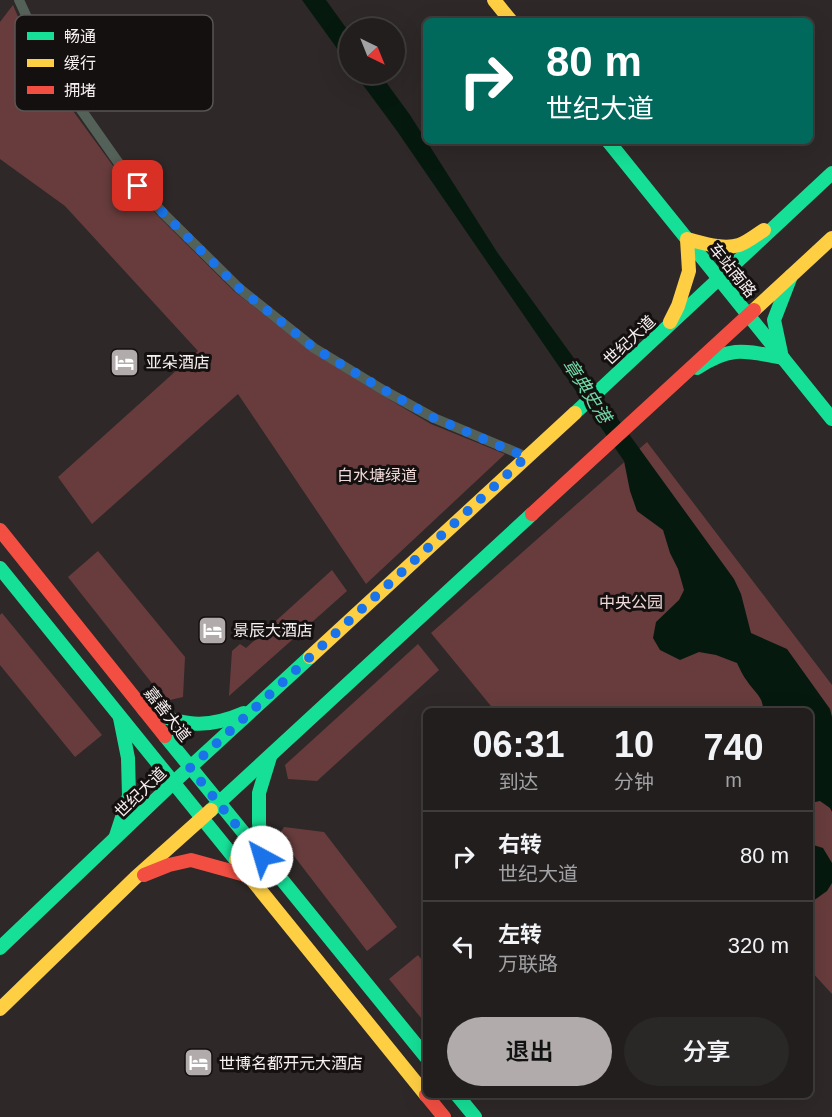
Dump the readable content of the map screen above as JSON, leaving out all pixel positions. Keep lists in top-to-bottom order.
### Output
{
  "streets": {
    "main road": ["车站南路", "世纪大道", "嘉善大道"]
  },
  "crossings": [
    ["车站南路", "世纪大道"],
    ["世纪大道", "嘉善大道"]
  ],
  "water": ["章典史港"],
  "parks": ["白水塘绿道", "中央公园"],
  "places": {
    "hotel": ["亚朵酒店", "景辰大酒店", "世博名都开元大酒店"]
  },
  "legend": ["畅通", "缓行", "拥堵"],
  "north": "bottom right",
  "page": {
    "turn": ["80 m", "世纪大道"],
    "eta": [
      "06:31",
      "到达",
      "10",
      "分钟",
      "740",
      "m"
    ],
    "list": [
      {
        "name": "右转",
        "note": "世纪大道",
        "value": "80 m"
      },
      {
        "name": "左转",
        "note": "万联路",
        "value": "320 m"
      }
    ],
    "buttons": ["退出", "分享"]
  }
}
